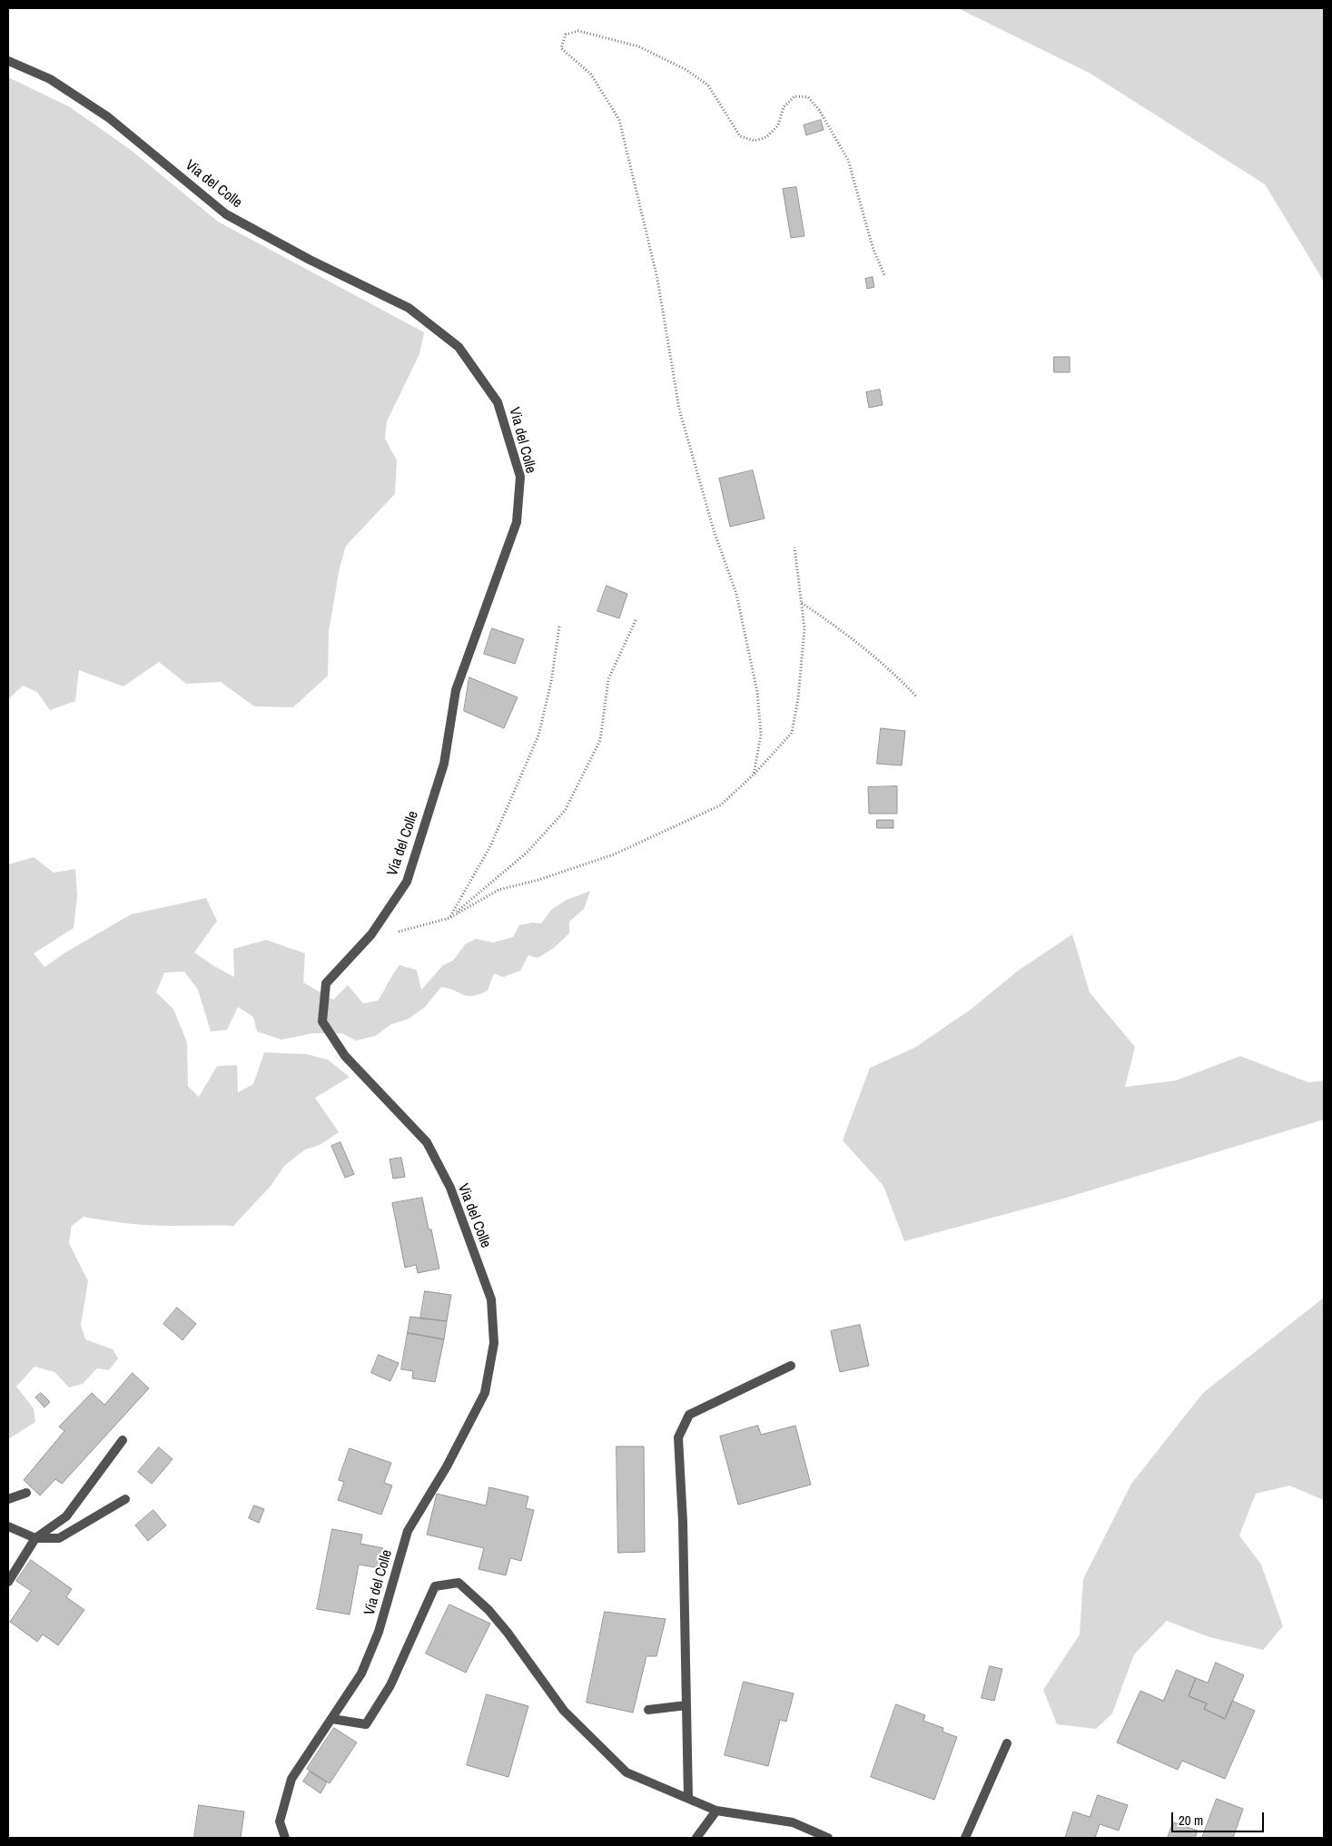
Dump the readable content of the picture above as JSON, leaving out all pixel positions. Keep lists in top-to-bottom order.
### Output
{
  "streets": {
    "street": ["Via del Colle"]
  },
  "scale_bar": "20 m"
}
